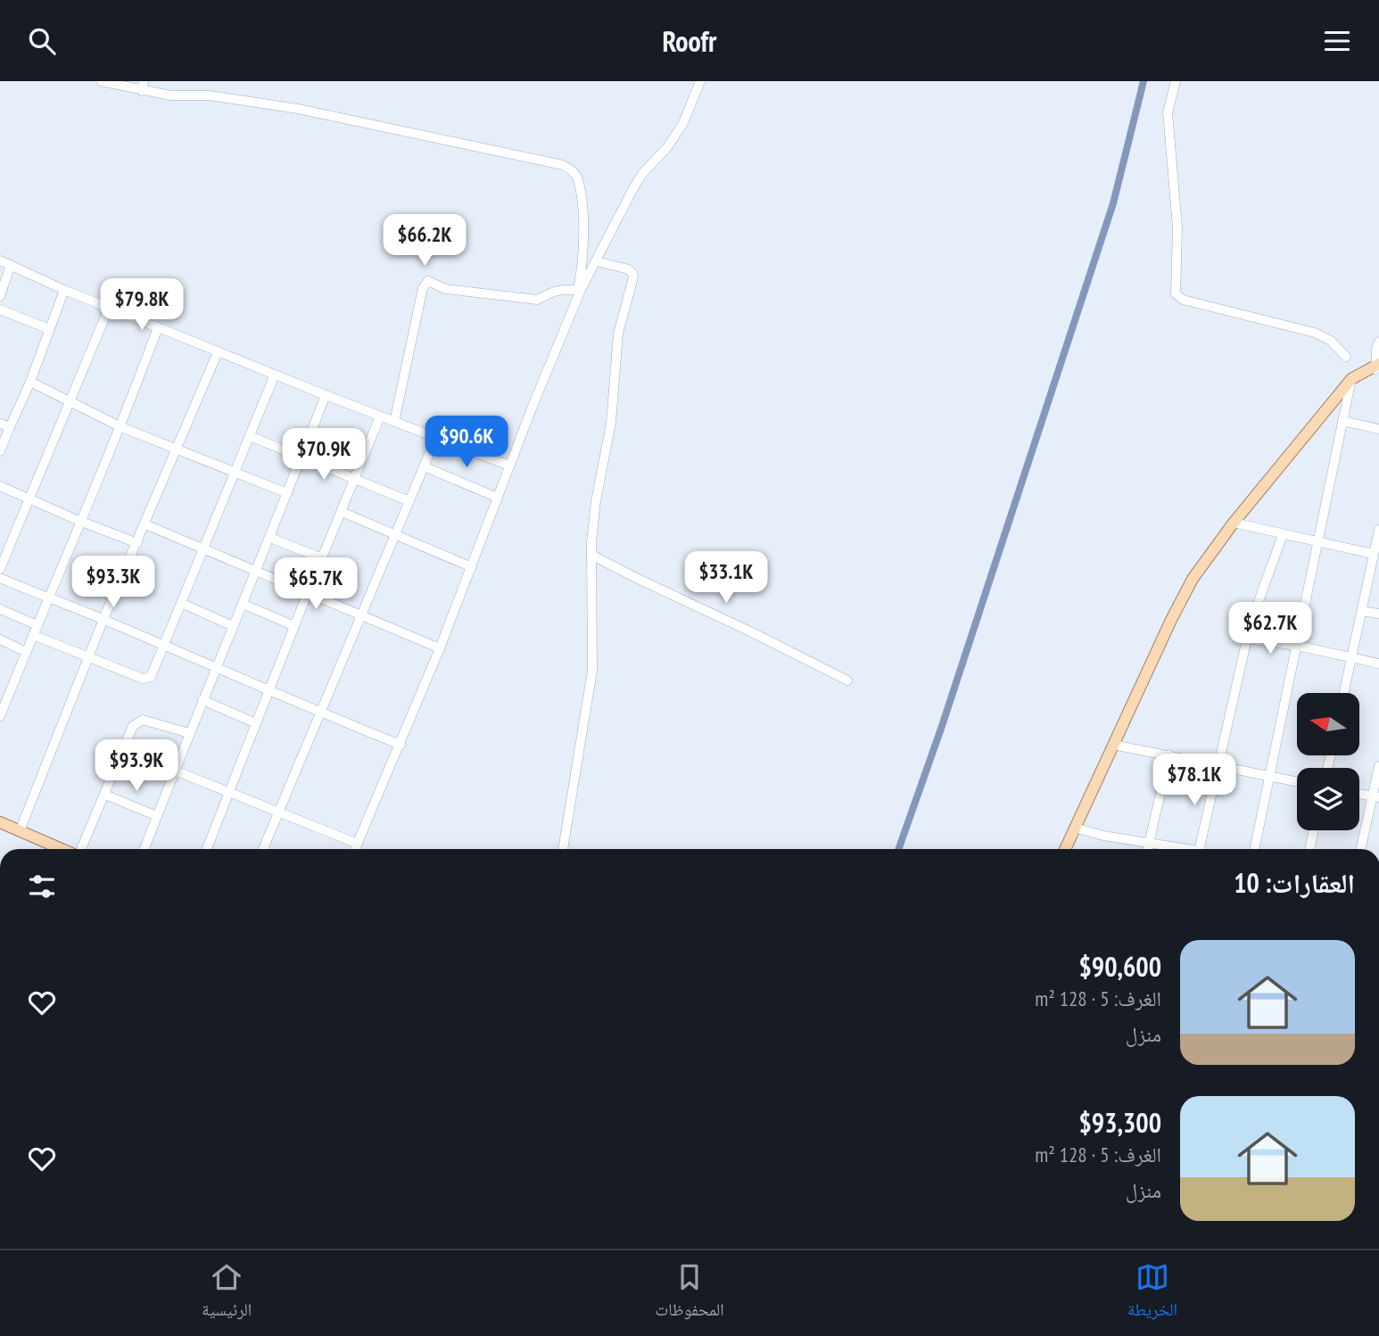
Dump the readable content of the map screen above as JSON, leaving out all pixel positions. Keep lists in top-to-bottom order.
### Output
{
  "north": "left",
  "page": {
    "header": "Roofr",
    "price": [
      "$66.2K",
      "$79.8K",
      "$90.6K",
      "$70.9K",
      "$33.1K",
      "$93.3K",
      "$65.7K",
      "$62.7K",
      "$93.9K",
      "$78.1K"
    ],
    "heading": "العقارات: 10",
    "list": [
      {
        "name": "$90,600",
        "note": "الغرف: 5 · 128 m² · منزل"
      },
      {
        "name": "$93,300",
        "note": "الغرف: 5 · 128 m² · منزل"
      }
    ],
    "tabs": ["الخريطة", "المحفوظات", "الرئيسية"]
  }
}
